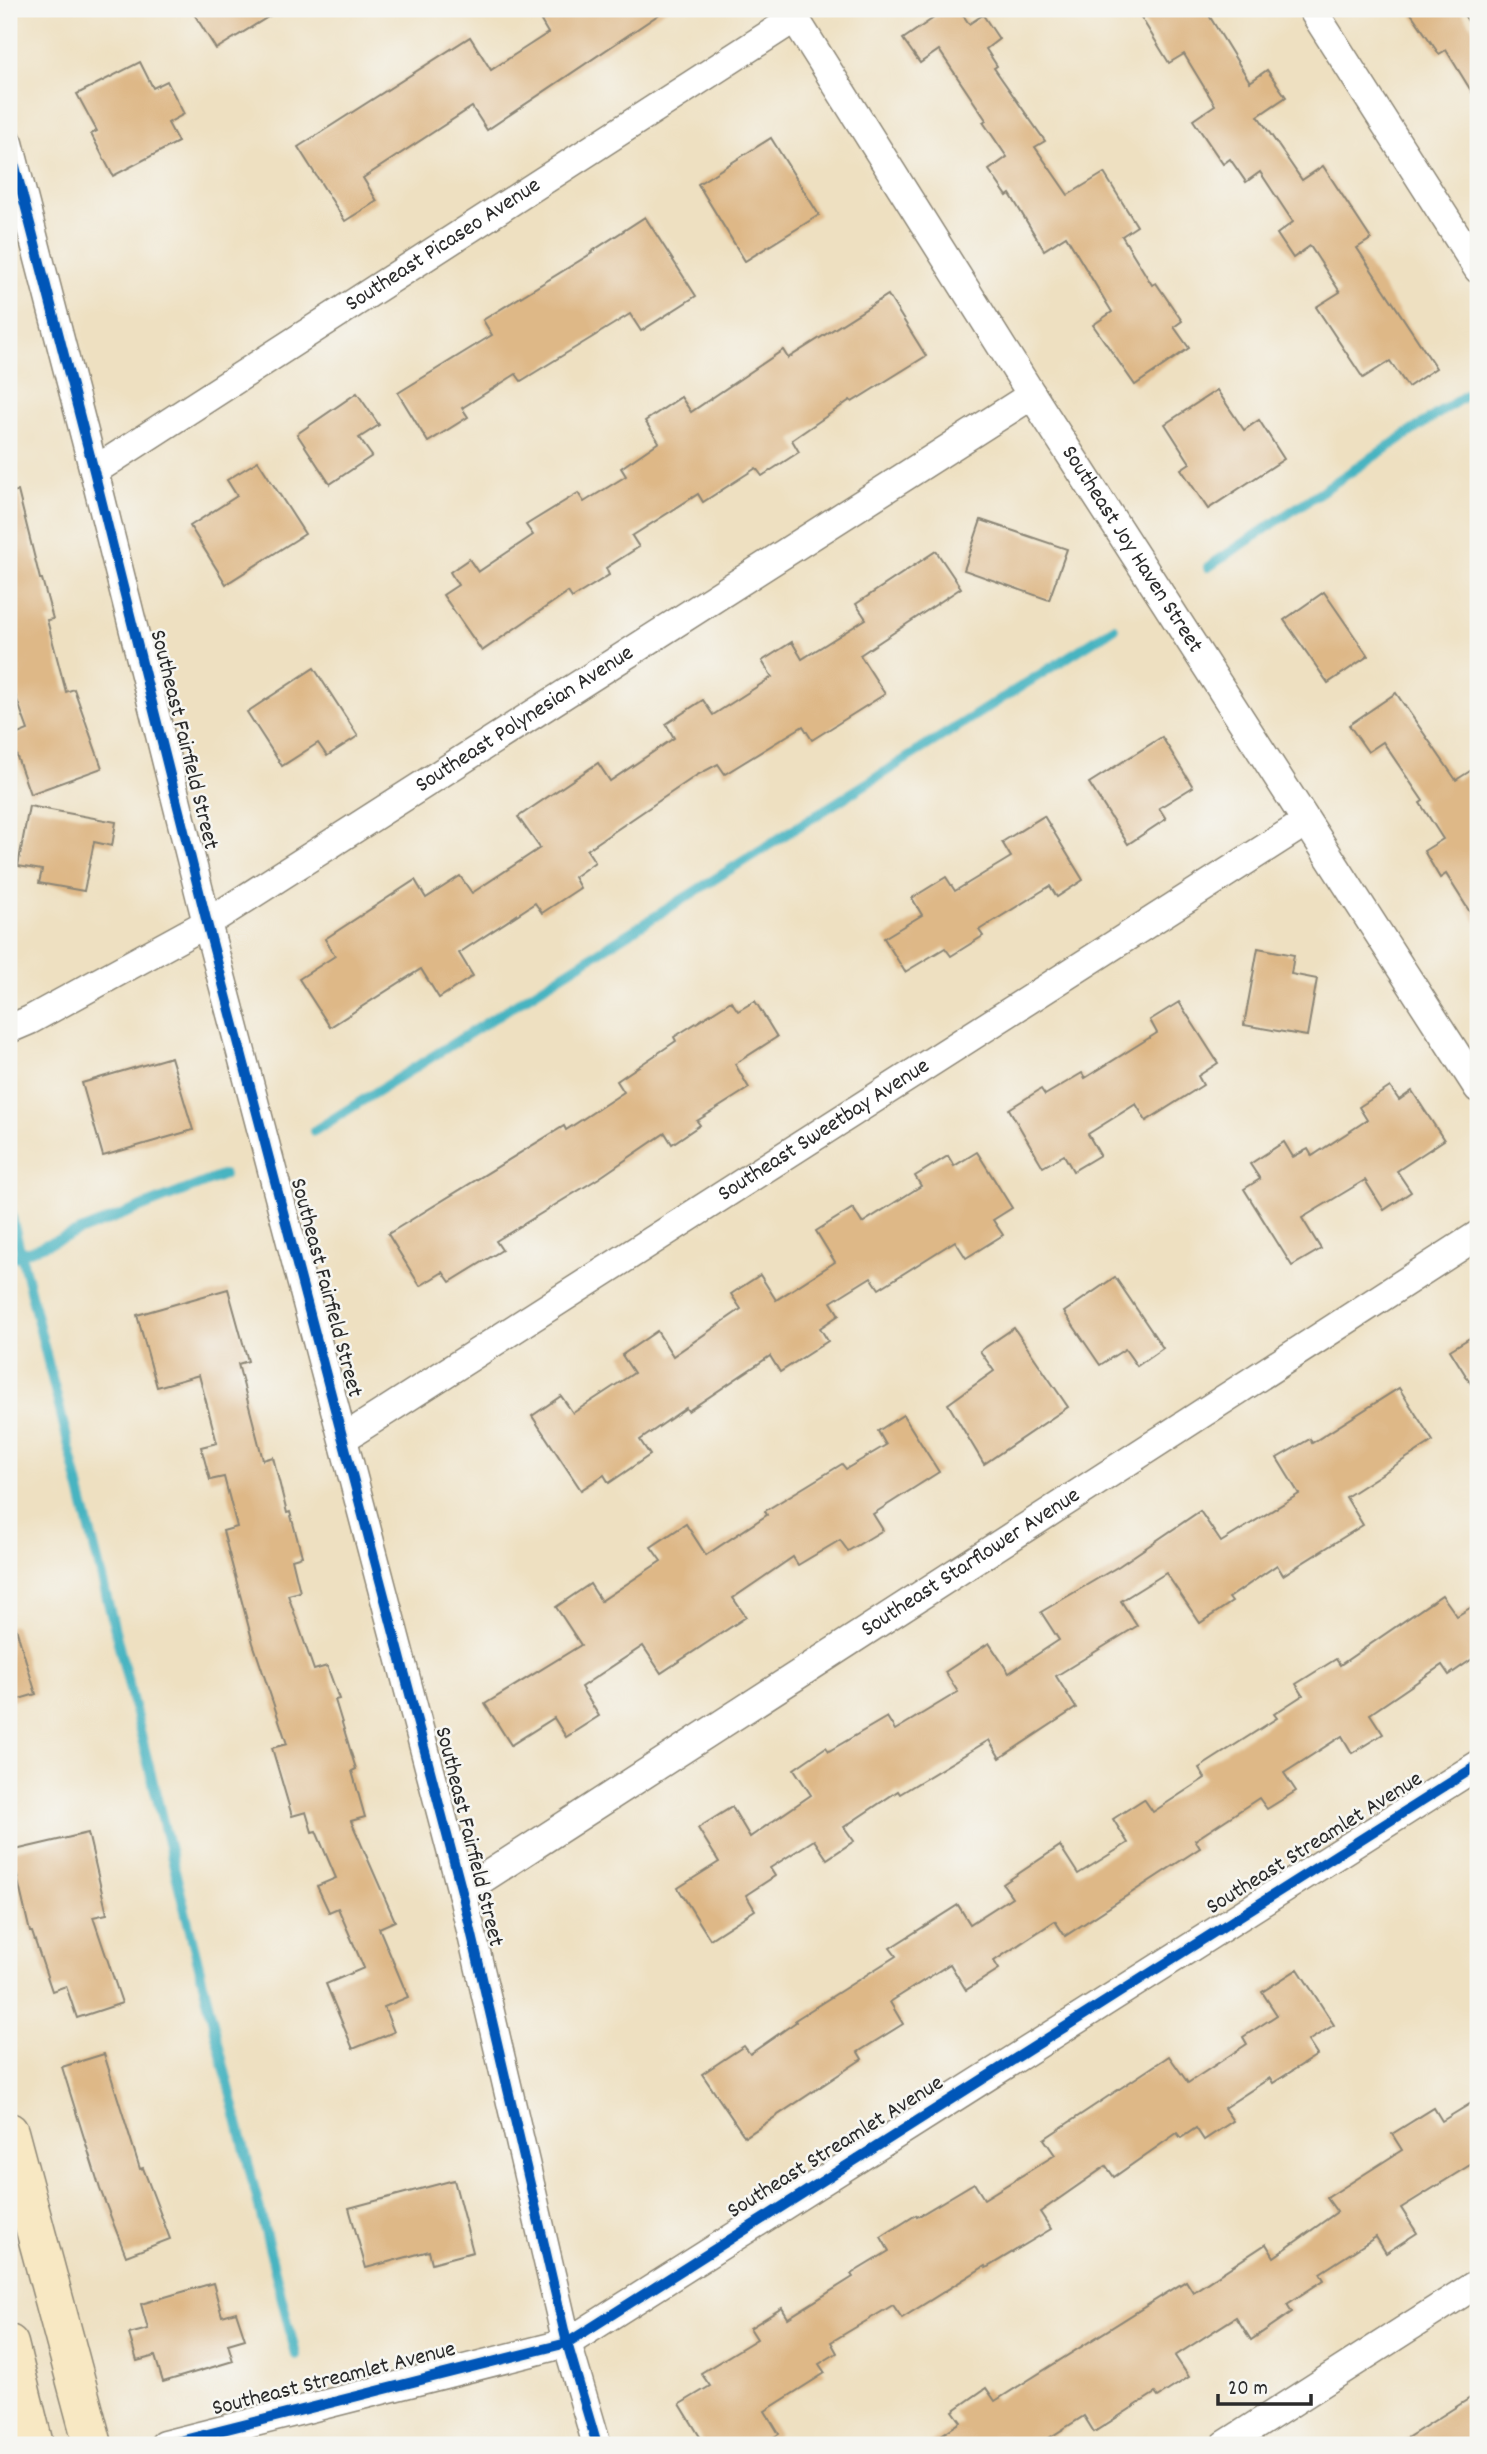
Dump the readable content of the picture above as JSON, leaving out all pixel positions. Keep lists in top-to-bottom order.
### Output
{
  "streets": {
    "street": [
      "Southeast Picaseo Avenue",
      "Southeast Joy Haven Street",
      "Southeast Polynesian Avenue",
      "Southeast Fairfield Street",
      "Southeast Sweetbay Avenue",
      "Southeast Starflower Avenue",
      "Southeast Streamlet Avenue"
    ]
  },
  "crossings": [
    ["Southeast Picaseo Avenue", "Southeast Joy Haven Street"],
    ["Southeast Picaseo Avenue", "Southeast Fairfield Street"],
    ["Southeast Joy Haven Street", "Southeast Polynesian Avenue"],
    ["Southeast Joy Haven Street", "Southeast Sweetbay Avenue"],
    ["Southeast Polynesian Avenue", "Southeast Fairfield Street"],
    ["Southeast Fairfield Street", "Southeast Sweetbay Avenue"],
    ["Southeast Fairfield Street", "Southeast Starflower Avenue"],
    ["Southeast Fairfield Street", "Southeast Streamlet Avenue"]
  ],
  "scale_bar": "20 m"
}
